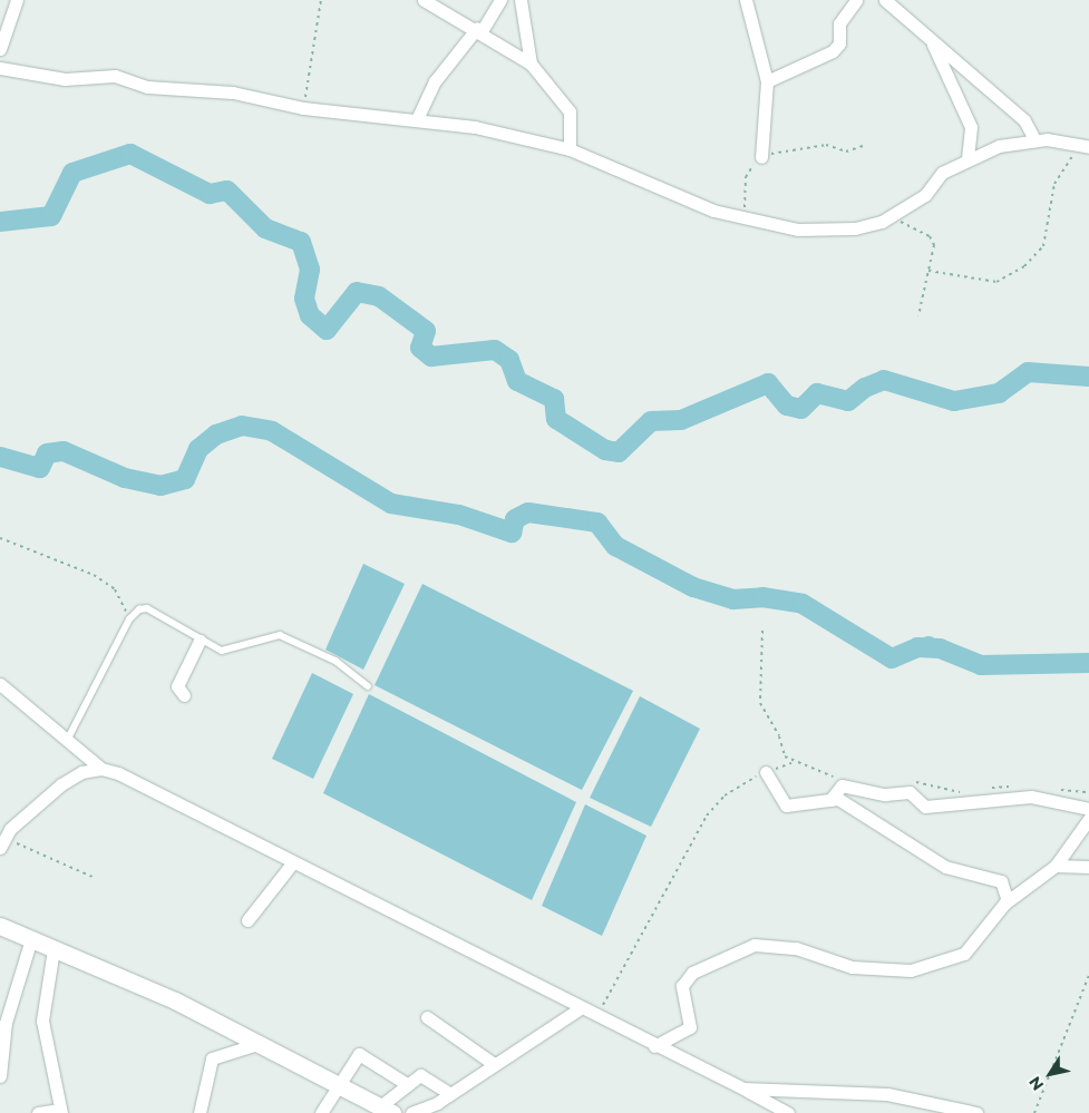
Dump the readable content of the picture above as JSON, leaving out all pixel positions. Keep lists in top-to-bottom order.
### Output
{
  "north": "bottom left"
}
